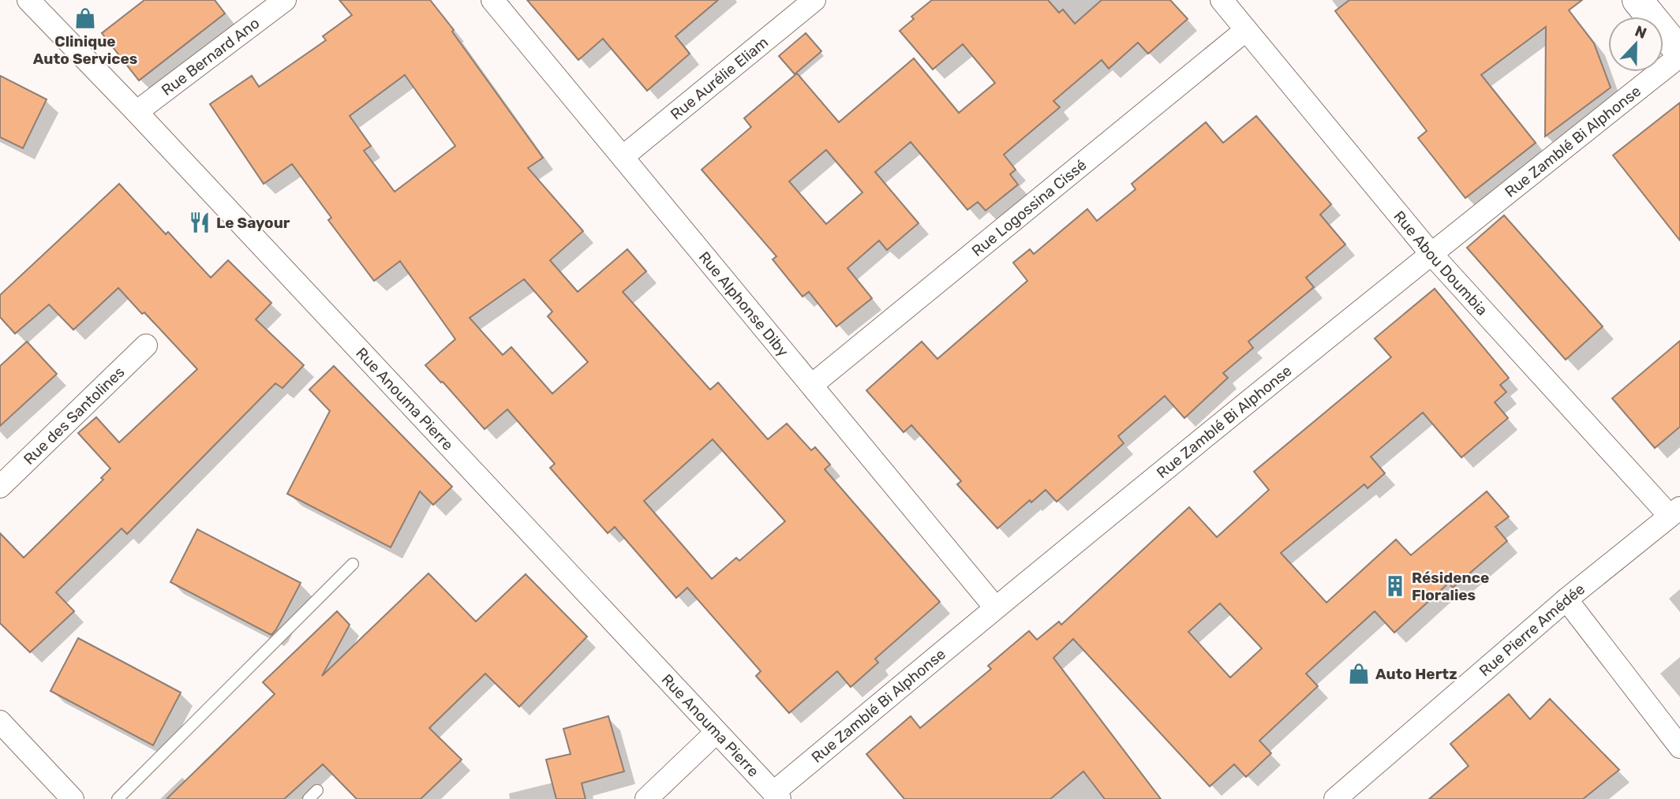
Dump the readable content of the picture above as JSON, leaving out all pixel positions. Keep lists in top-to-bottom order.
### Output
{
  "streets": {
    "street": [
      "Rue Bernard Ano",
      "Rue Aurélie Eliam",
      "Rue Zamblé Bi Alphonse",
      "Rue Logossina Cissé",
      "Rue Abou Doumbia",
      "Rue Alphonse Diby",
      "Rue Anouma Pierre",
      "Rue des Santolines",
      "Rue Pierre Amédée"
    ]
  },
  "crossings": [
    ["Rue Bernard Ano", "Rue Anouma Pierre"],
    ["Rue Aurélie Eliam", "Rue Alphonse Diby"],
    ["Rue Zamblé Bi Alphonse", "Rue Abou Doumbia"],
    ["Rue Zamblé Bi Alphonse", "Rue Alphonse Diby"],
    ["Rue Zamblé Bi Alphonse", "Rue Anouma Pierre"],
    ["Rue Logossina Cissé", "Rue Abou Doumbia"],
    ["Rue Logossina Cissé", "Rue Alphonse Diby"],
    ["Rue Abou Doumbia", "Rue Pierre Amédée"]
  ],
  "places": {
    "shop": ["Clinique Auto Services", "Auto Hertz"],
    "restaurant": ["Le Sayour"],
    "building": ["Résidence Floralies"]
  },
  "north": "top"
}
